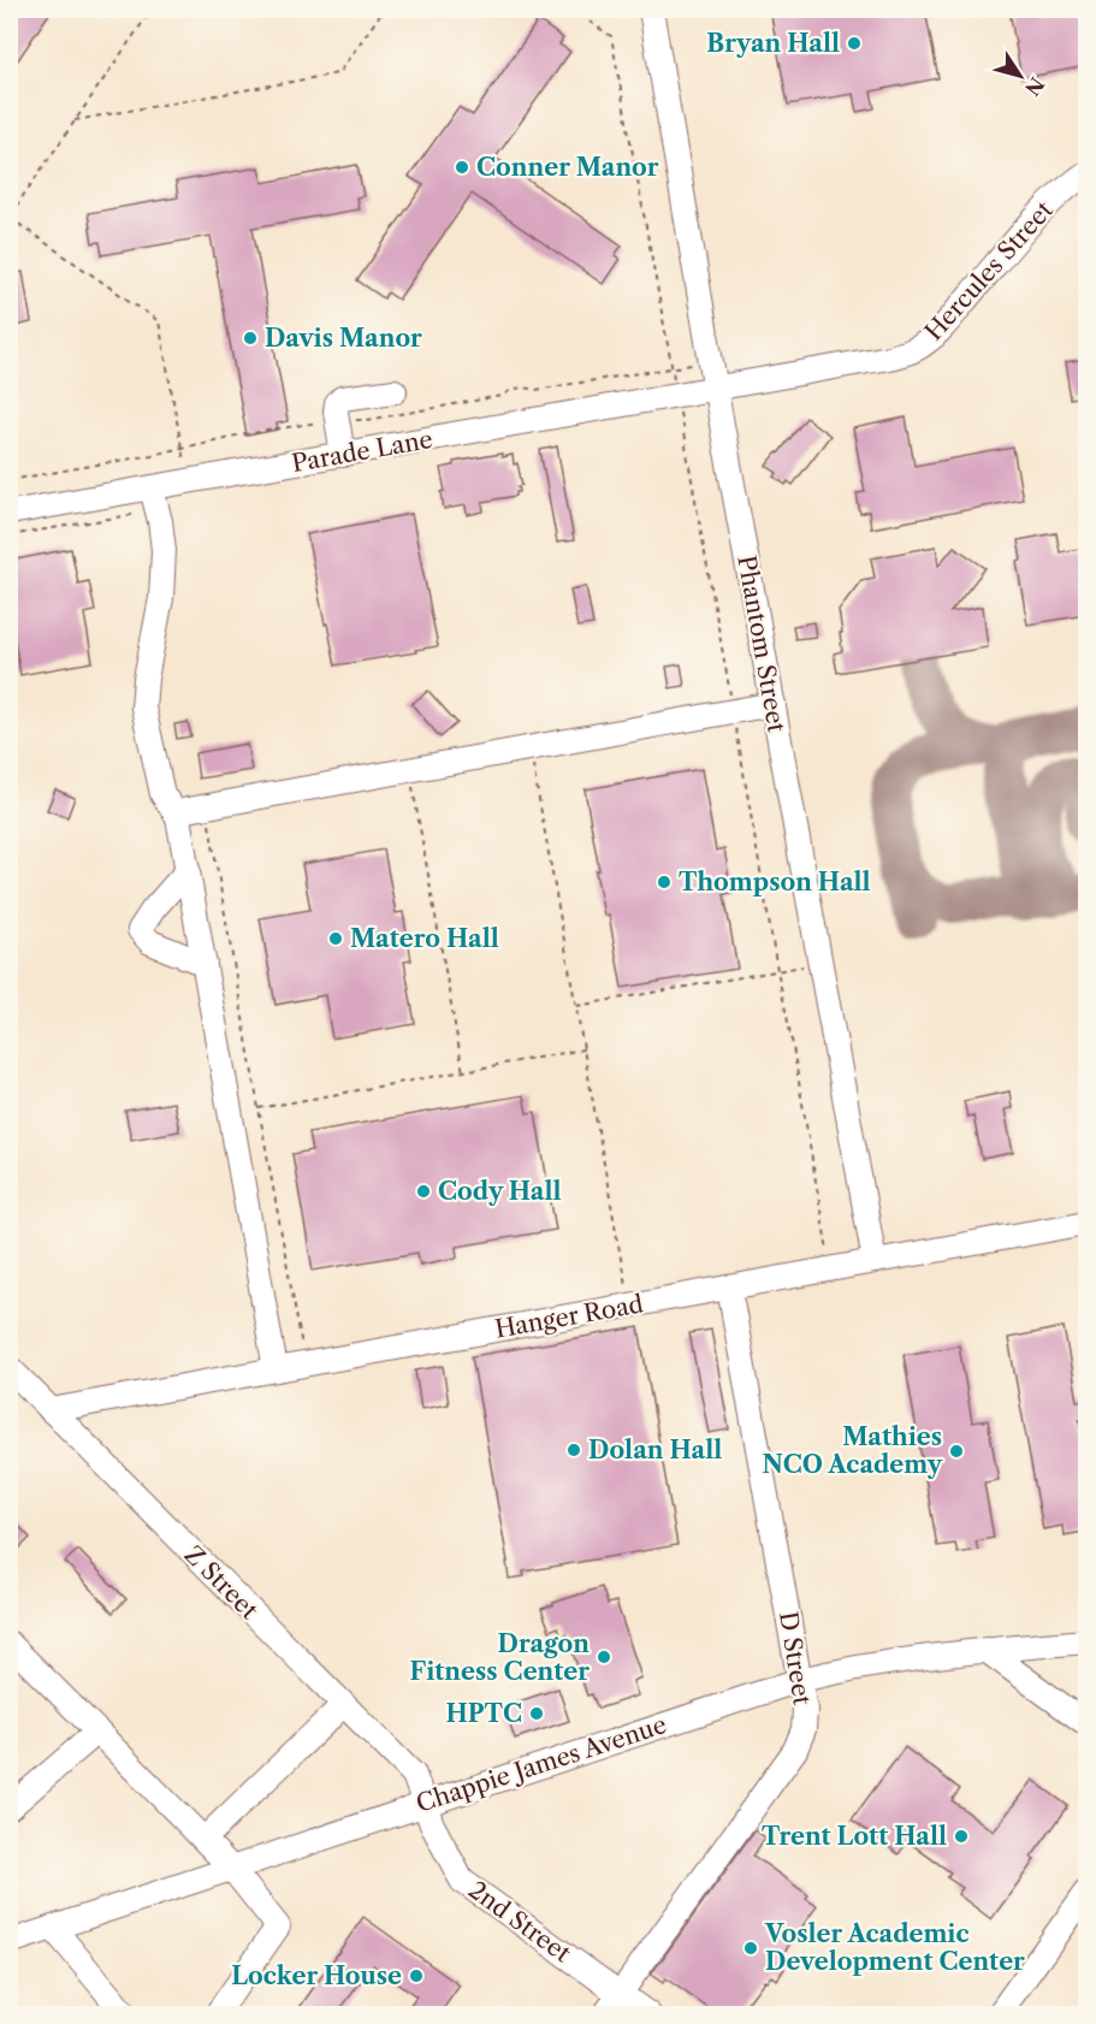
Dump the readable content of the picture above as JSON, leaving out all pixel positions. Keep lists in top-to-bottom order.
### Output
{
  "streets": {
    "street": [
      "Hercules Street",
      "Parade Lane",
      "Phantom Street",
      "Hanger Road",
      "Z Street",
      "D Street",
      "Chappie James Avenue",
      "2nd Street"
    ]
  },
  "crossings": [
    ["Hercules Street", "Parade Lane"],
    ["Hercules Street", "Phantom Street"],
    ["Parade Lane", "Phantom Street"],
    ["Phantom Street", "Hanger Road"],
    ["Hanger Road", "Z Street"],
    ["Hanger Road", "D Street"],
    ["Z Street", "Chappie James Avenue"],
    ["Z Street", "2nd Street"],
    ["D Street", "Chappie James Avenue"],
    ["D Street", "2nd Street"],
    ["Chappie James Avenue", "2nd Street"]
  ],
  "places": [
    "Bryan Hall",
    "Conner Manor",
    "Davis Manor",
    "Thompson Hall",
    "Matero Hall",
    "Cody Hall",
    "Dolan Hall",
    "Mathies NCO Academy",
    "Dragon Fitness Center",
    "HPTC",
    "Trent Lott Hall",
    "Vosler Academic Development Center",
    "Locker House"
  ],
  "north": "bottom right"
}
